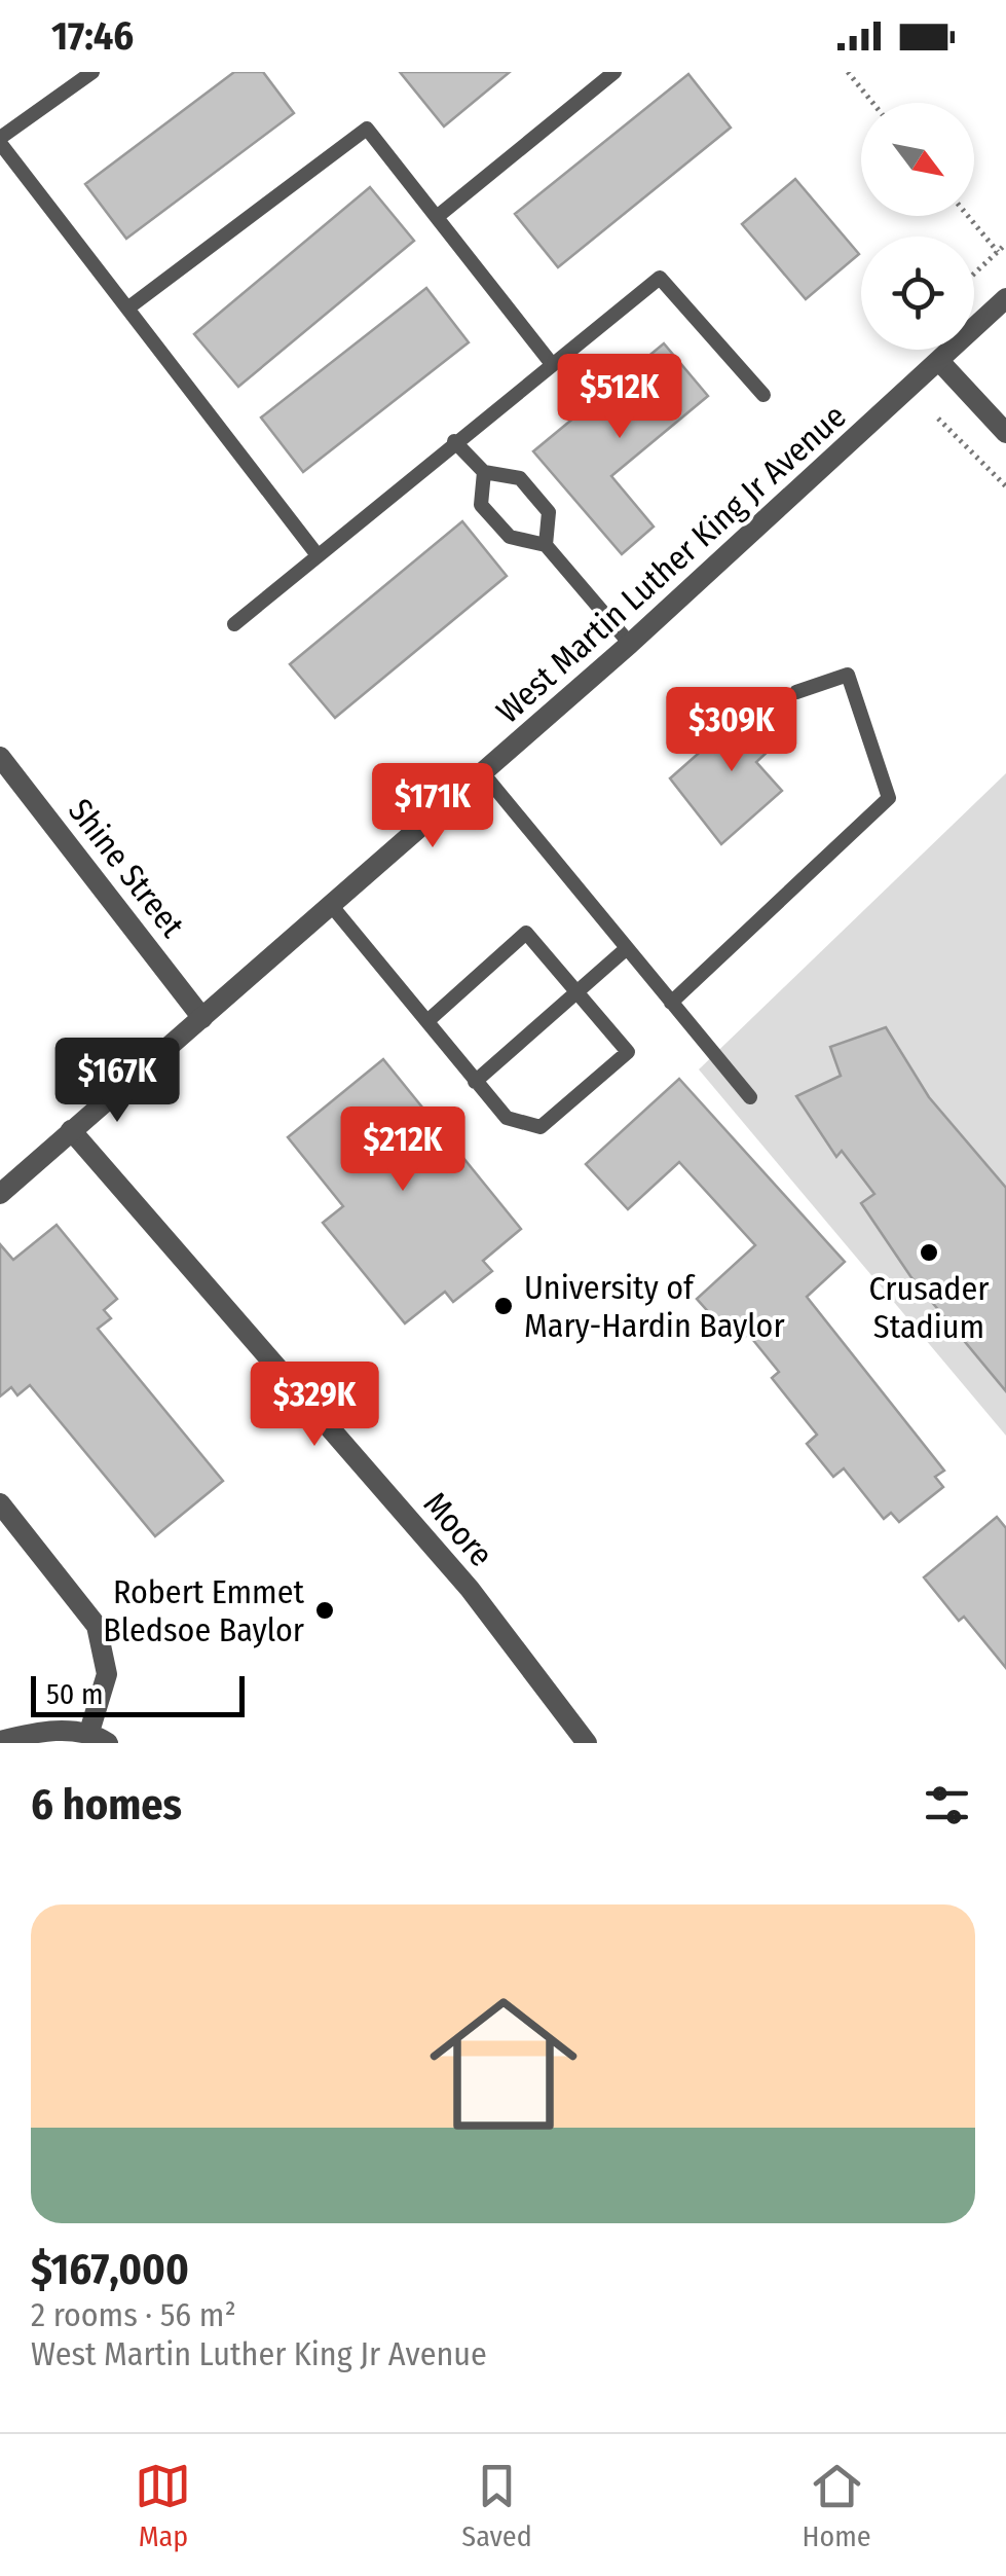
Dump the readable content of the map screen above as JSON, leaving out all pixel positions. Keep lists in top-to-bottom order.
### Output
{
  "streets": {
    "street": ["West Martin Luther King Jr Avenue", "Shine Street", "Moore"]
  },
  "crossings": [
    ["West Martin Luther King Jr Avenue", "Shine Street"],
    ["West Martin Luther King Jr Avenue", "Moore"]
  ],
  "places": ["Crusader Stadium", "University of Mary-Hardin Baylor", "Robert Emmet Bledsoe Baylor"],
  "scale_bar": "50 m",
  "north": "bottom right",
  "page": {
    "status": "17:46",
    "price": [
      "$512K",
      "$309K",
      "$171K",
      "$167K",
      "$212K",
      "$329K"
    ],
    "scale": "50 m",
    "heading": "6 homes",
    "list": [
      {
        "name": "$167,000",
        "note": "2 rooms · 56 m² · West Martin Luther King Jr Avenue"
      }
    ],
    "tabs": ["Map", "Saved", "Home"]
  }
}
